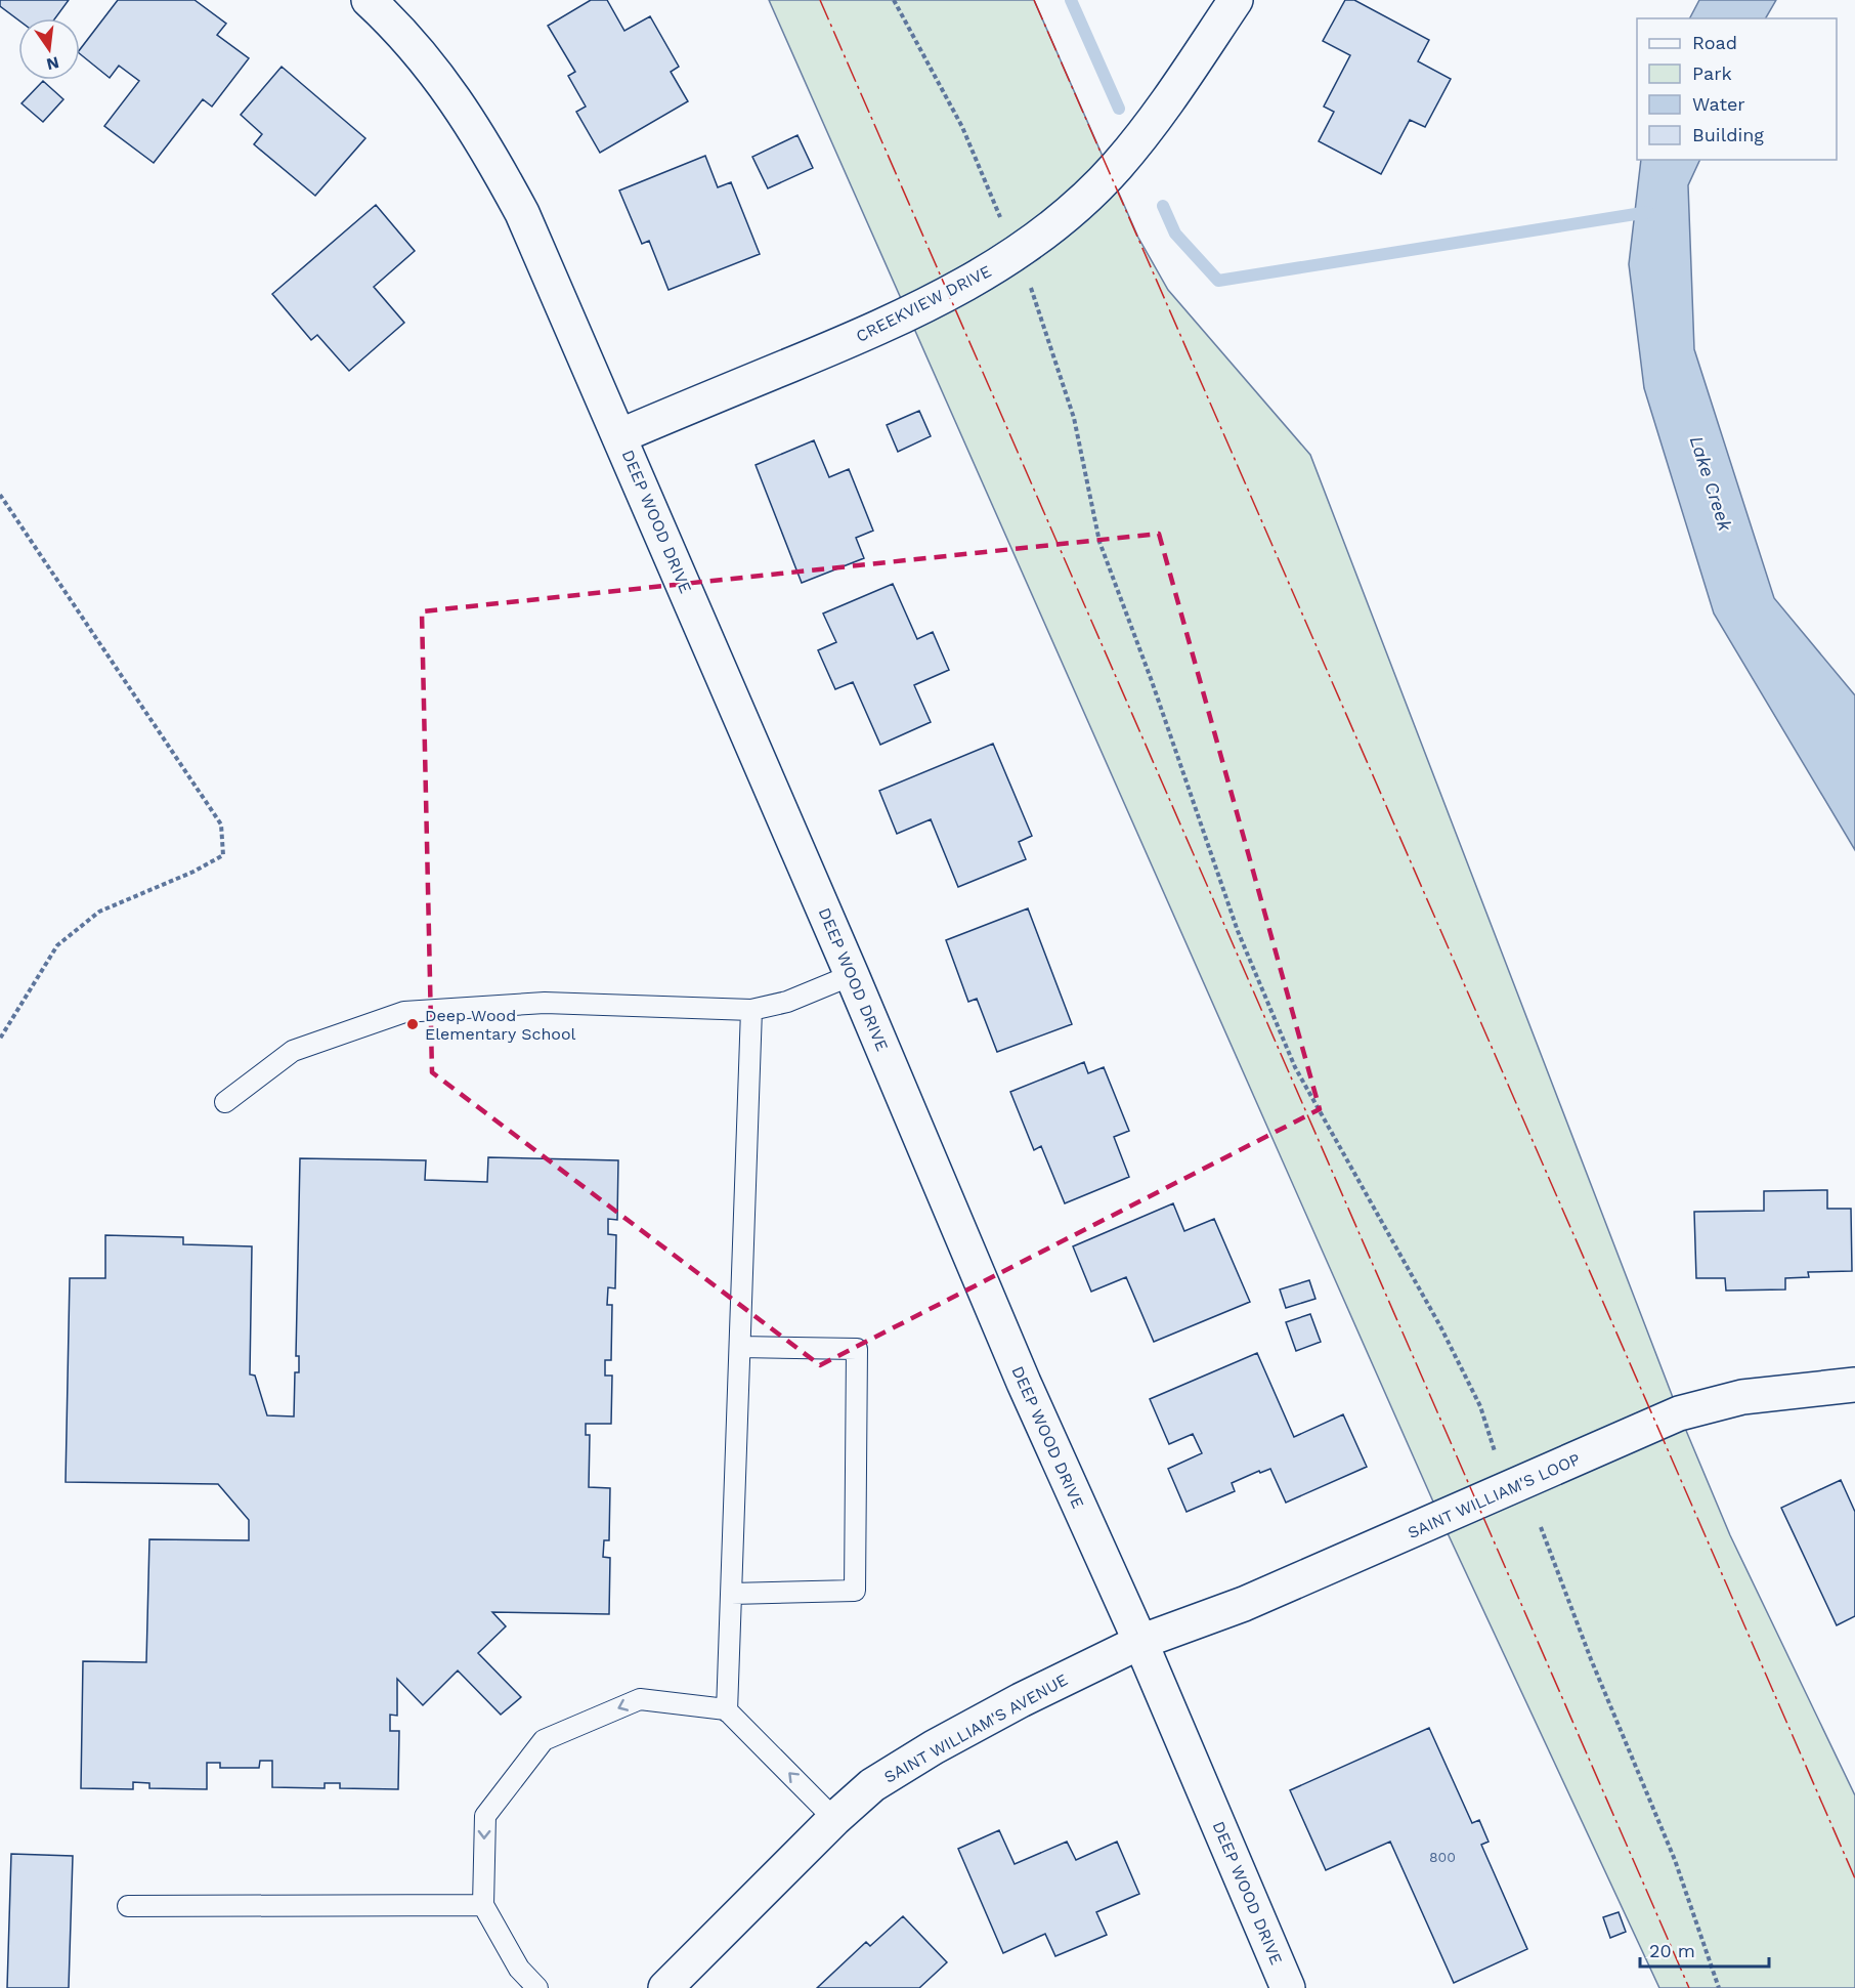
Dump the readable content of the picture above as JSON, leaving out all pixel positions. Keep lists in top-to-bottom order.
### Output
{
  "streets": {
    "street": [
      "CREEKVIEW DRIVE",
      "DEEP WOOD DRIVE",
      "SAINT WILLIAM'S LOOP",
      "SAINT WILLIAM'S AVENUE"
    ]
  },
  "crossings": [
    ["CREEKVIEW DRIVE", "DEEP WOOD DRIVE"],
    ["DEEP WOOD DRIVE", "SAINT WILLIAM'S LOOP"],
    ["DEEP WOOD DRIVE", "SAINT WILLIAM'S AVENUE"],
    ["SAINT WILLIAM'S LOOP", "SAINT WILLIAM'S AVENUE"]
  ],
  "water": ["Lake Creek"],
  "places": ["Deep Wood Elementary School"],
  "house_numbers": ["800"],
  "legend": [
    "Road",
    "Park",
    "Water",
    "Building"
  ],
  "scale_bar": "20 m",
  "north": "bottom"
}
